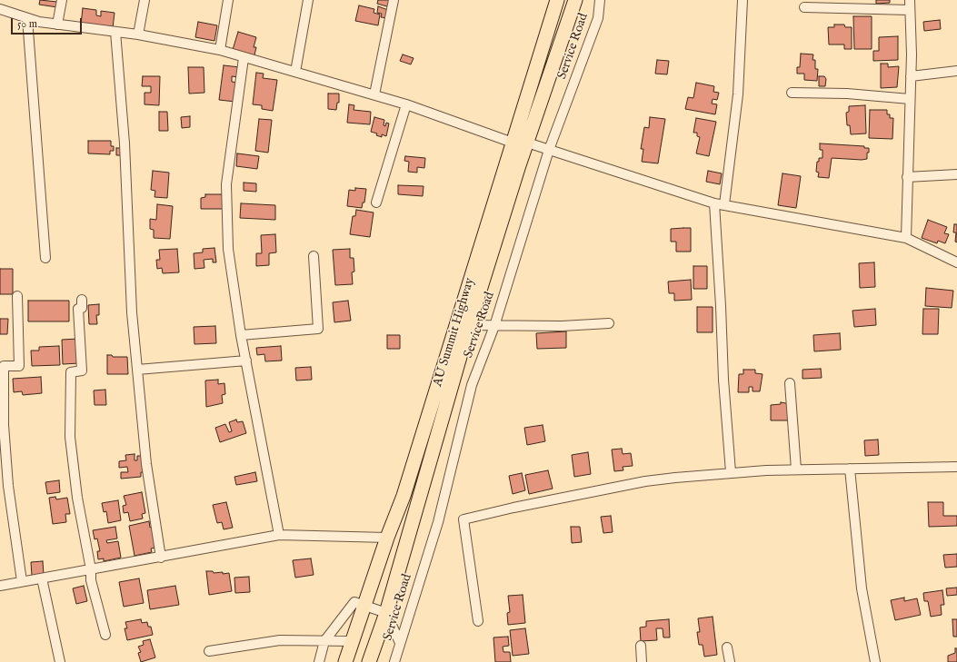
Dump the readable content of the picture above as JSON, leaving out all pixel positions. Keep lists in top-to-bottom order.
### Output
{
  "streets": {
    "main road": ["AU Summit Highway"],
    "street": ["Service Road"]
  },
  "scale_bar": "50 m"
}
